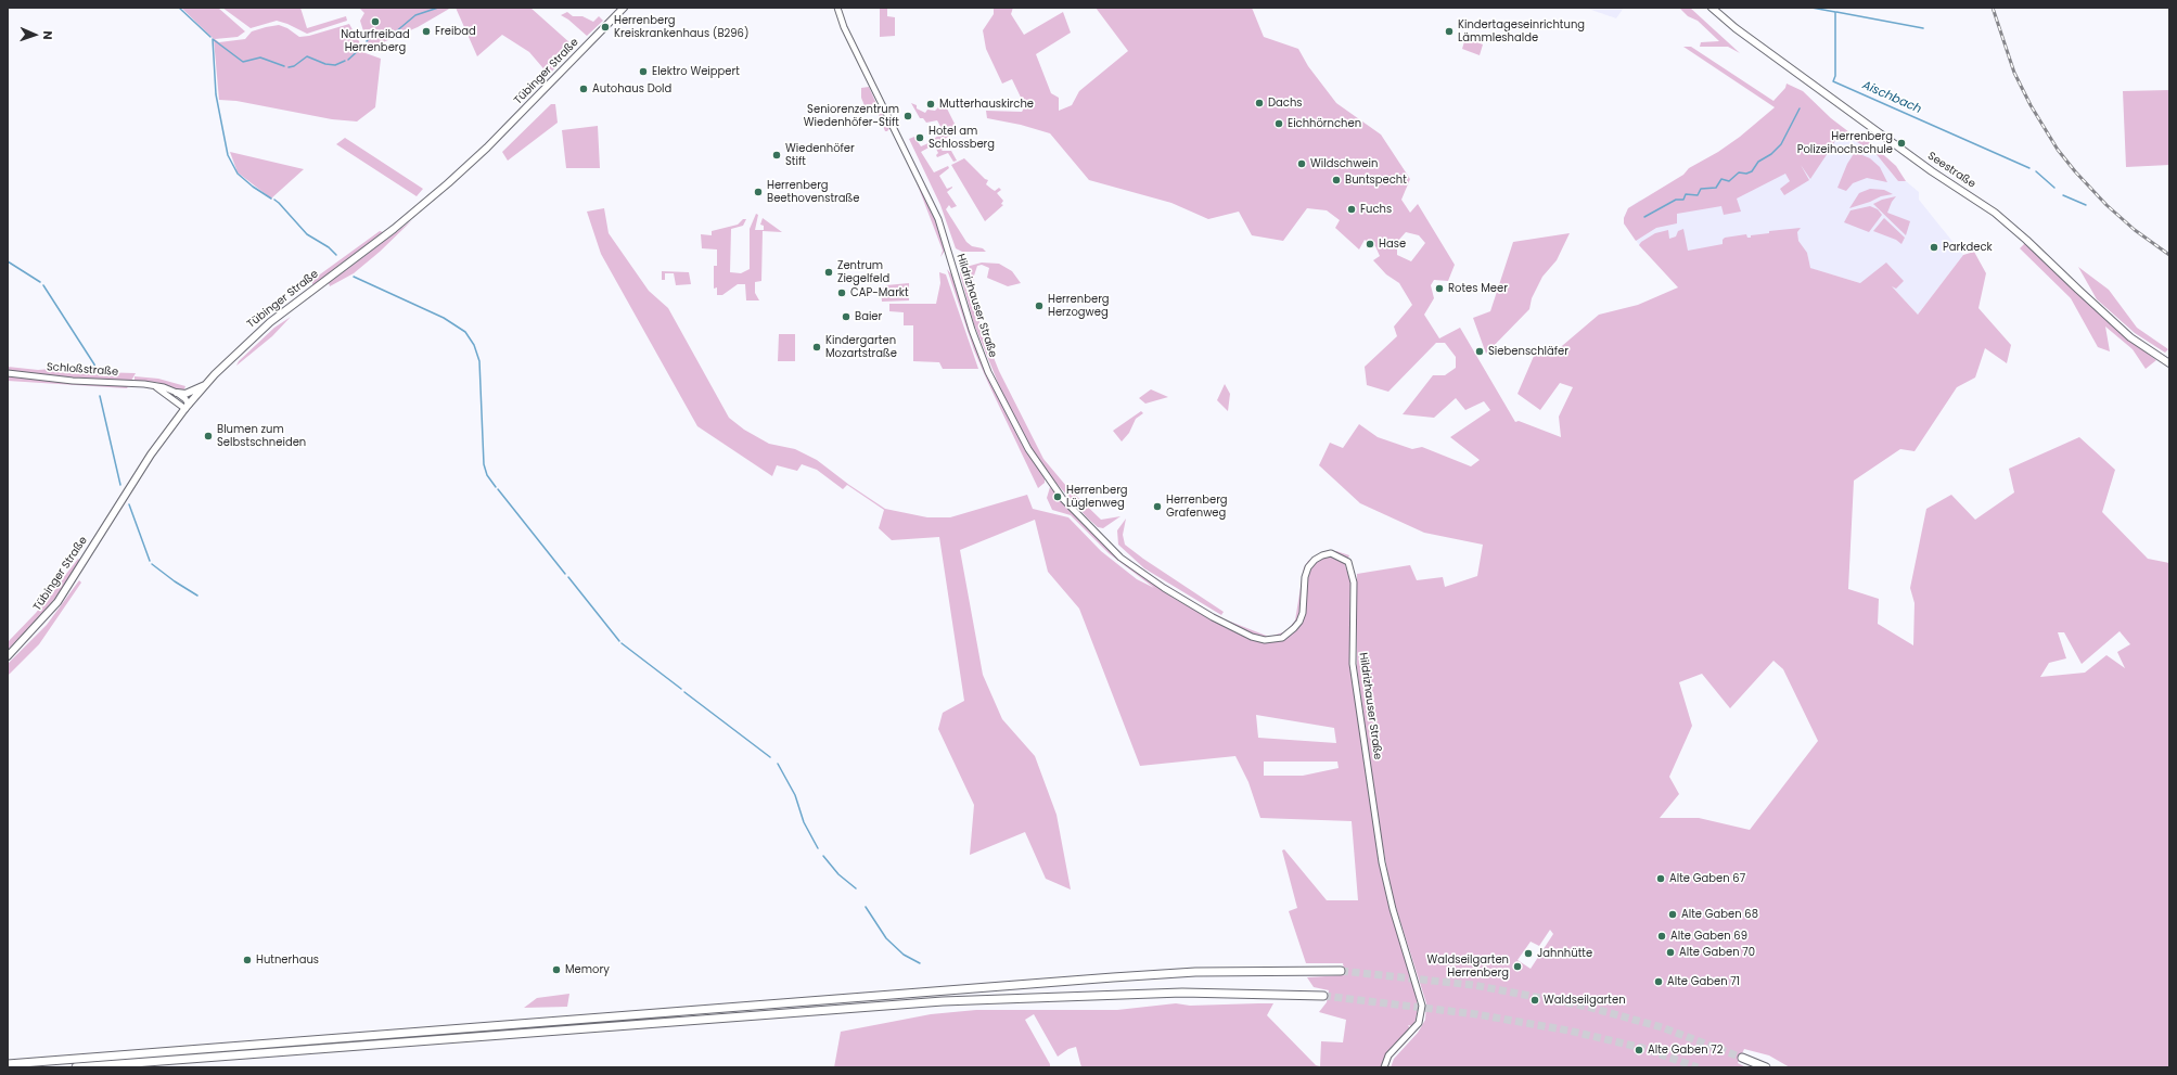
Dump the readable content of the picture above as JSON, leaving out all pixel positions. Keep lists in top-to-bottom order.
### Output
{
  "streets": {
    "main road": [
      "Tübinger Straße",
      "Seestraße",
      "Hildrizhauser Straße",
      "Schloßstraße"
    ]
  },
  "crossings": [
    ["Tübinger Straße", "Schloßstraße"]
  ],
  "water": ["Aischbach"],
  "places": [
    "Naturfreibad Herrenberg",
    "Herrenberg Kreiskrankenhaus (B296)",
    "Freibad",
    "Kindertageseinrichtung Lämmleshalde",
    "Elektro Weippert",
    "Autohaus Dold",
    "Dachs",
    "Mutterhauskirche",
    "Seniorenzentrum Wiedenhöfer-Stift",
    "Eichhörnchen",
    "Hotel am Schlossberg",
    "Herrenberg Polizeihochschule",
    "Wiedenhöfer Stift",
    "Wildschwein",
    "Buntspecht",
    "Herrenberg Beethovenstraße",
    "Fuchs",
    "Hase",
    "Parkdeck",
    "Zentrum Ziegelfeld",
    "Rotes Meer",
    "CAP-Markt",
    "Herrenberg Herzogweg",
    "Baier",
    "Kindergarten Mozartstraße",
    "Siebenschläfer",
    "Blumen zum Selbstschneiden",
    "Herrenberg Lüglenweg",
    "Herrenberg Grafenweg",
    "Alte Gaben 67",
    "Alte Gaben 68",
    "Alte Gaben 69",
    "Alte Gaben 70",
    "Jahnhütte",
    "Hutnerhaus",
    "Waldseilgarten Herrenberg",
    "Memory",
    "Alte Gaben 71",
    "Waldseilgarten",
    "Alte Gaben 72"
  ],
  "north": "right"
}
